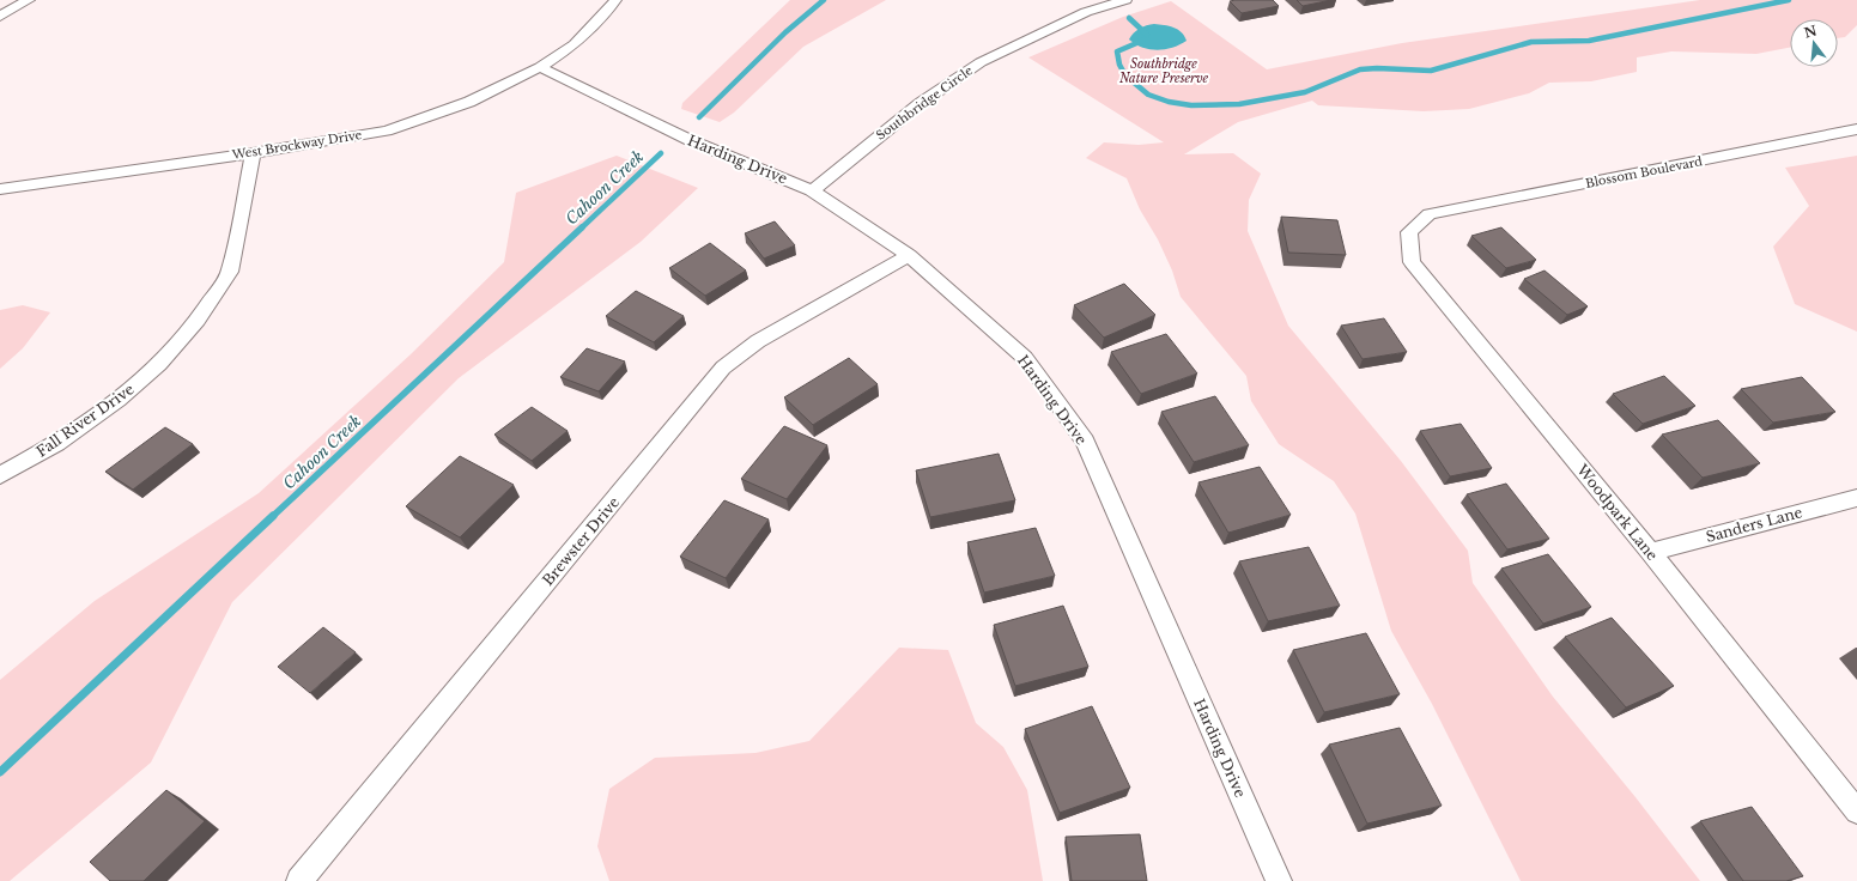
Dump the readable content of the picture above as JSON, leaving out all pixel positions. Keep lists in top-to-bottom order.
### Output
{
  "streets": {
    "street": [
      "Southbridge Circle",
      "West Brockway Drive",
      "Harding Drive",
      "Blossom Boulevard",
      "Fall River Drive",
      "Woodpark Lane",
      "Sanders Lane",
      "Brewster Drive"
    ]
  },
  "crossings": [
    ["Southbridge Circle", "Harding Drive"],
    ["West Brockway Drive", "Harding Drive"],
    ["West Brockway Drive", "Fall River Drive"],
    ["Harding Drive", "Brewster Drive"],
    ["Blossom Boulevard", "Woodpark Lane"],
    ["Woodpark Lane", "Sanders Lane"]
  ],
  "water": ["Cahoon Creek"],
  "parks": ["Southbridge Nature Preserve"],
  "north": "top"
}
